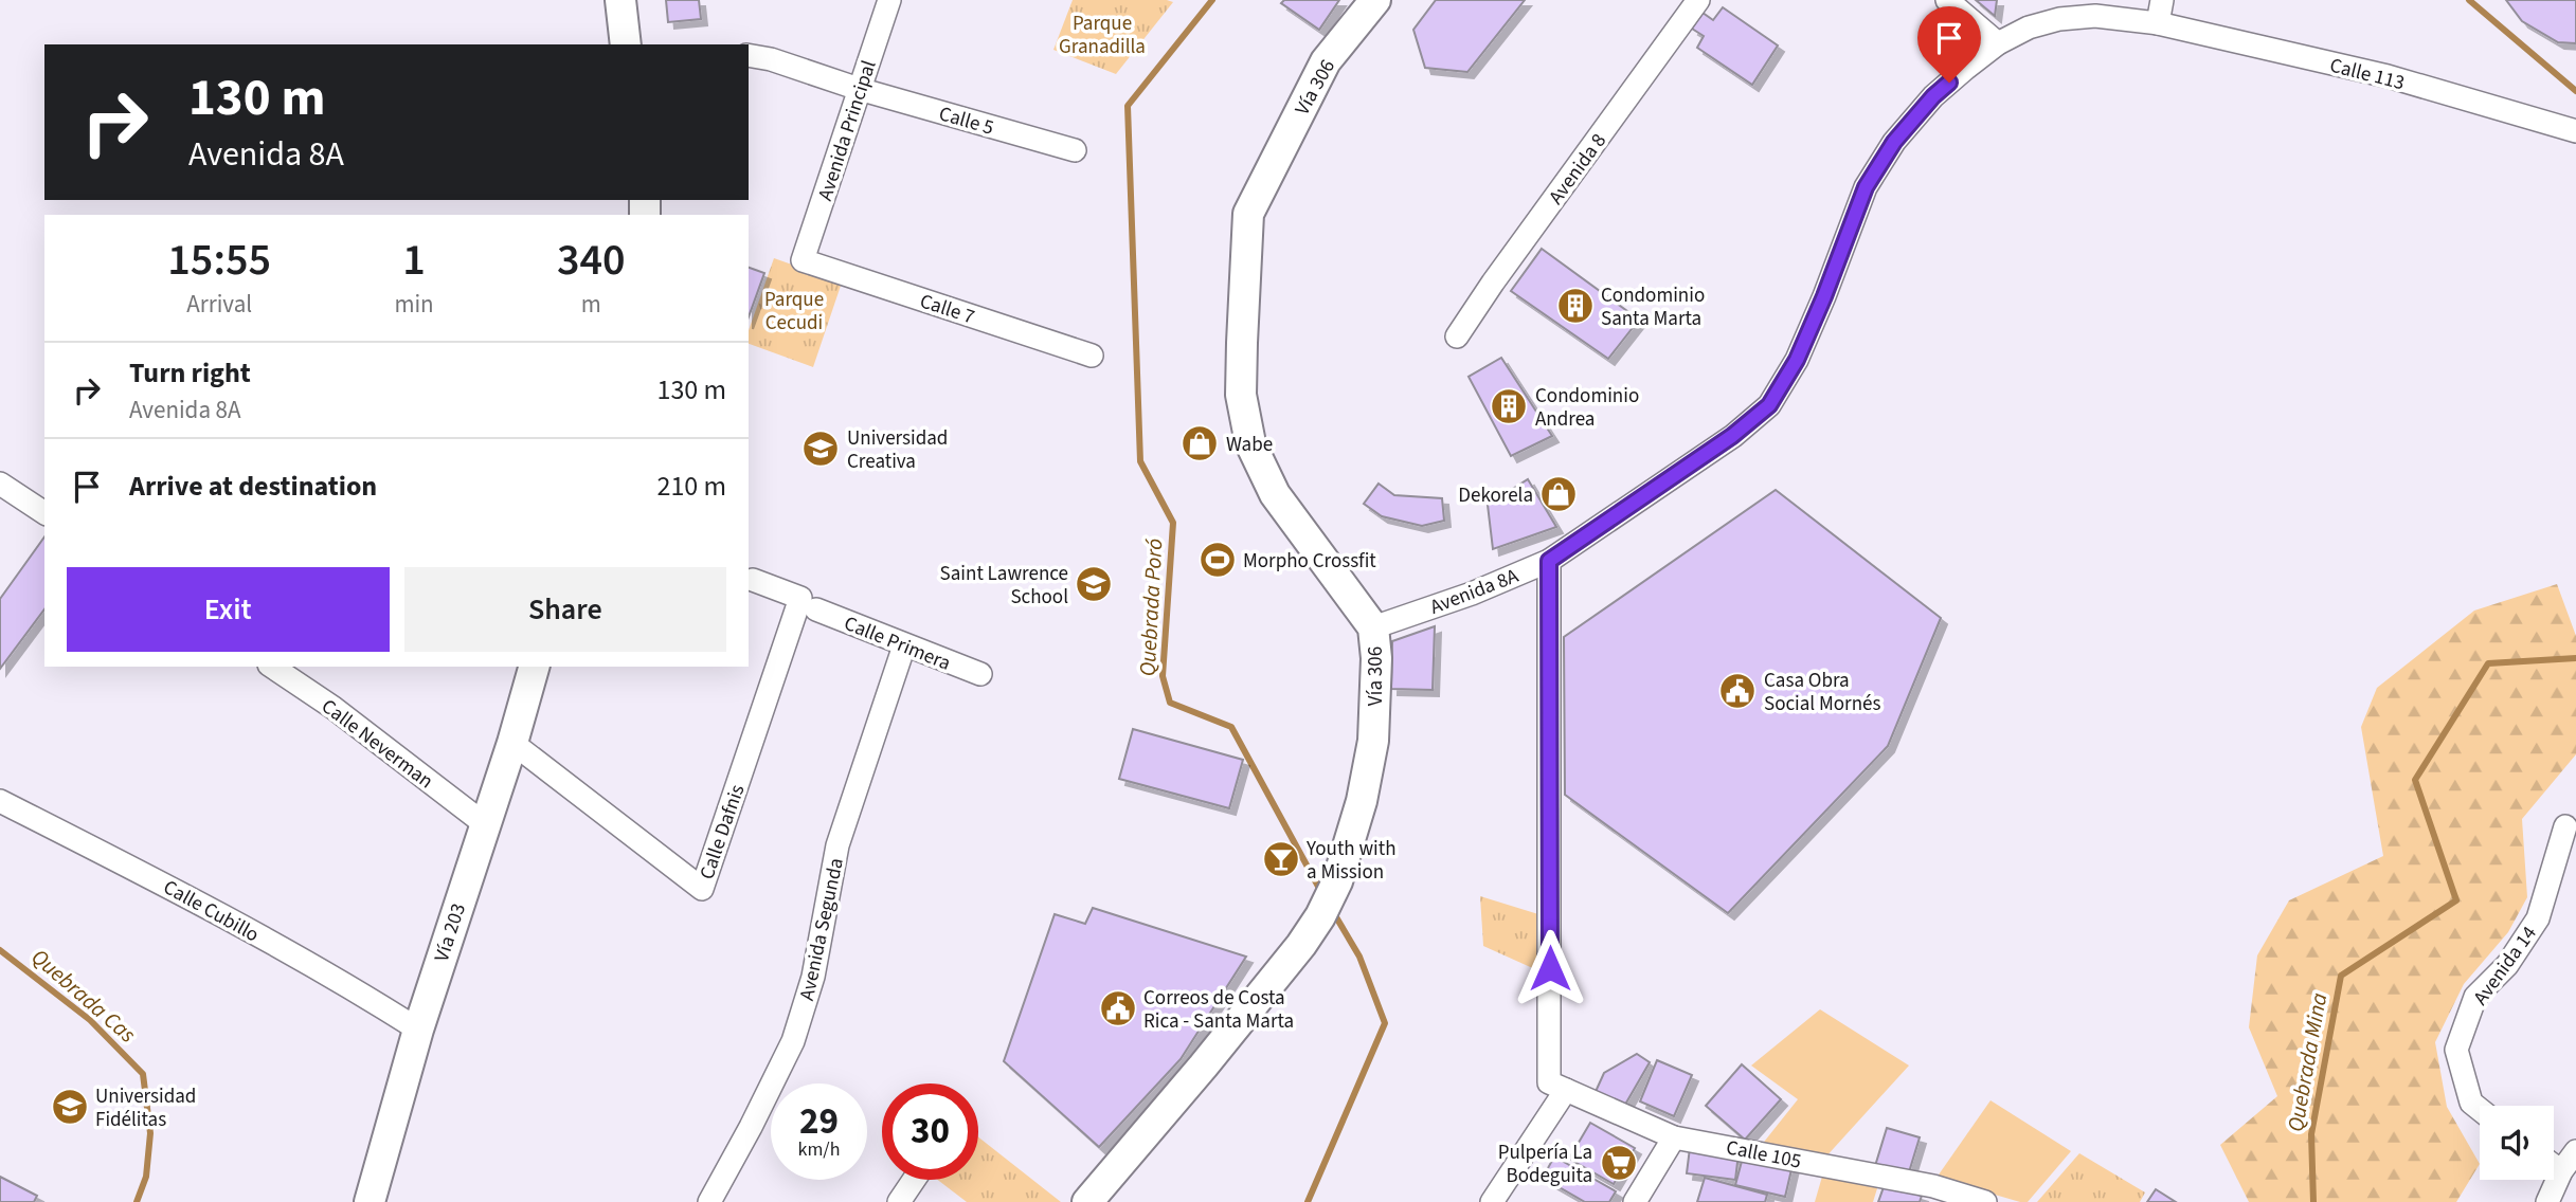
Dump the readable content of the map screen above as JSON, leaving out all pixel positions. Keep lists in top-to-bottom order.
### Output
{
  "streets": {
    "street": [
      "Calle 113",
      "Vía 306",
      "Calle 5",
      "Avenida Principal",
      "Avenida 8",
      "Calle 7",
      "Avenida 8A",
      "Calle Primera",
      "Calle Neverman",
      "Calle Dafnis",
      "Calle Cubillo",
      "Avenida Segunda",
      "Vía 203",
      "Avenida 14",
      "Calle 105"
    ]
  },
  "crossings": [
    ["Calle 113", "Avenida 8A"],
    ["Vía 306", "Avenida 8A"],
    ["Calle 5", "Avenida Principal"],
    ["Avenida Principal", "Calle 7"],
    ["Calle Primera", "Avenida Segunda"],
    ["Calle Neverman", "Vía 203"],
    ["Calle Dafnis", "Vía 203"],
    ["Calle Cubillo", "Vía 203"]
  ],
  "water": ["Quebrada Poró", "Quebrada Cas", "Quebrada Mina"],
  "parks": ["Parque Granadilla", "Parque Cecudi"],
  "places": {
    "building": ["Condominio Santa Marta", "Condominio Andrea"],
    "shop": ["Wabe", "Dekorela"],
    "school or university": ["Universidad Creativa", "Saint Lawrence School", "Universidad Fidélitas"],
    "sports": ["Morpho Crossfit"],
    "public building": ["Casa Obra Social Mornés", "Correos de Costa Rica - Santa Marta"],
    "bar": ["Youth with a Mission"],
    "supermarket": ["Pulpería La Bodeguita"]
  },
  "page": {
    "turn": ["130 m", "Avenida 8A"],
    "eta": [
      "15:55",
      "Arrival",
      "1",
      "min",
      "340",
      "m"
    ],
    "list": [
      {
        "name": "Turn right",
        "note": "Avenida 8A",
        "value": "130 m"
      },
      {
        "name": "Arrive at destination",
        "value": "210 m"
      }
    ],
    "buttons": ["Exit", "Share"],
    "speed": "29 km/h",
    "limit": "30"
  }
}
